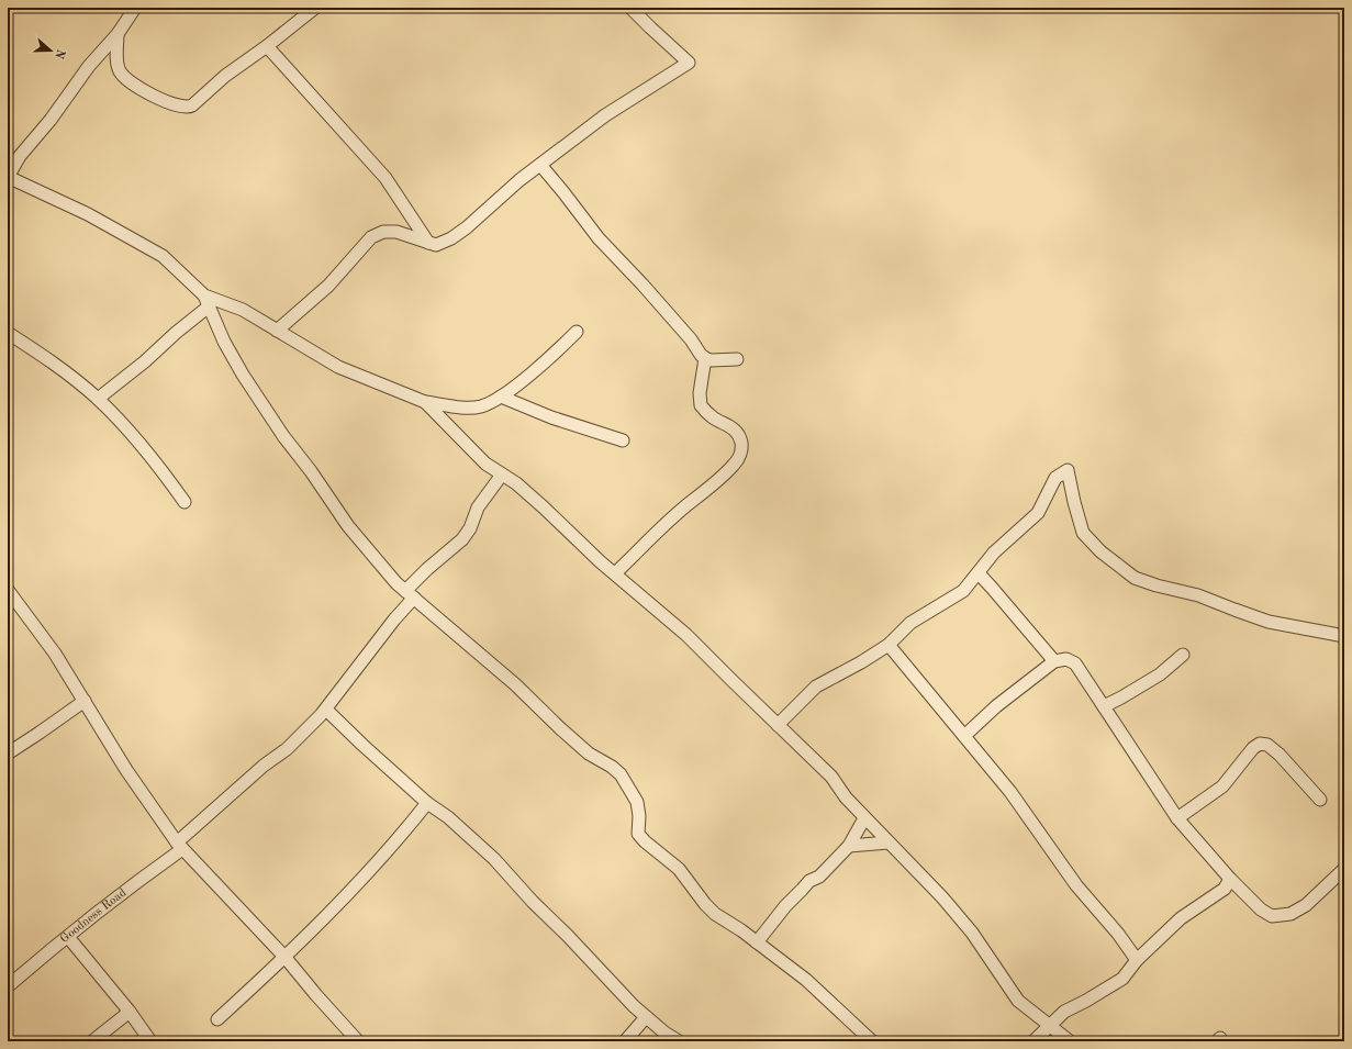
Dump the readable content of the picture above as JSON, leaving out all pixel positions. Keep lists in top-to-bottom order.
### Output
{
  "streets": {
    "street": ["Goodness Road"]
  },
  "north": "right"
}
